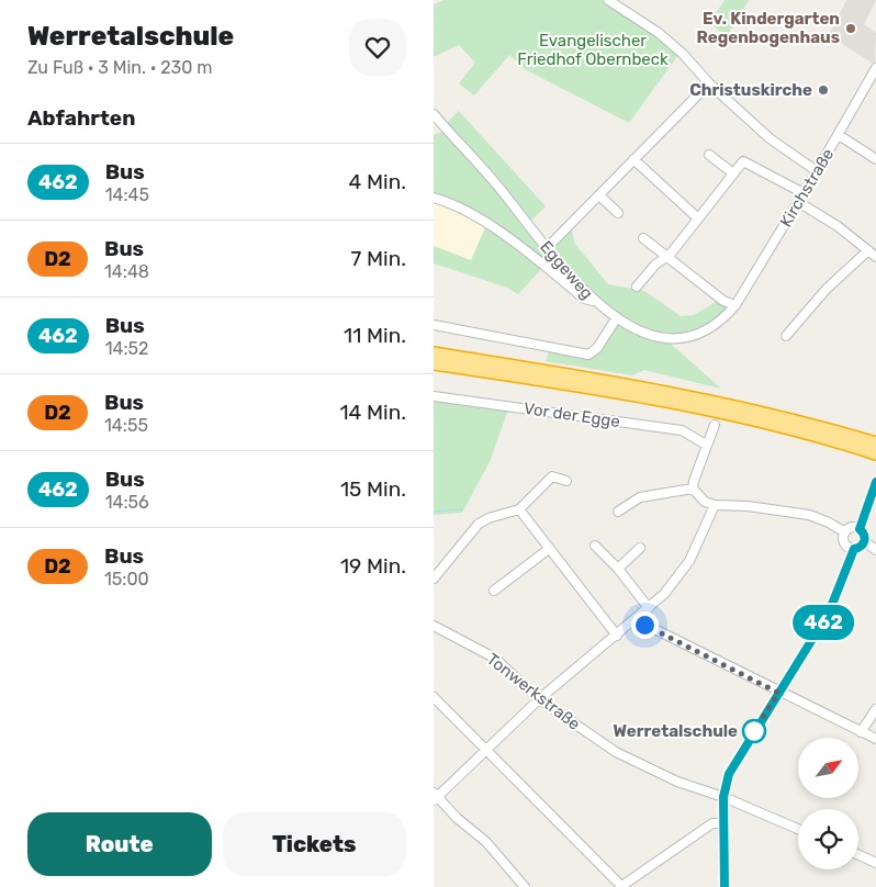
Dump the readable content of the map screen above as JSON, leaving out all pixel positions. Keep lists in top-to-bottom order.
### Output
{
  "streets": {
    "street": [
      "Kirchstraße",
      "Eggeweg",
      "Vor der Egge",
      "Tonwerkstraße"
    ]
  },
  "crossings": [
    ["Kirchstraße", "Eggeweg"]
  ],
  "parks": ["Evangelischer Friedhof Obernbeck"],
  "places": ["Ev. Kindergarten Regenbogenhaus", "Christuskirche", "Werretalschule"],
  "lines": ["bus line 462"],
  "north": "top right",
  "page": {
    "heading": [
      ["Werretalschule", "Zu Fuß · 3 Min. · 230 m"],
      "Abfahrten"
    ],
    "on_map": "462",
    "list": [
      {
        "mark": "462",
        "name": "Bus",
        "note": "14:45",
        "value": "4 Min."
      },
      {
        "mark": "D2",
        "name": "Bus",
        "note": "14:48",
        "value": "7 Min."
      },
      {
        "mark": "462",
        "name": "Bus",
        "note": "14:52",
        "value": "11 Min."
      },
      {
        "mark": "D2",
        "name": "Bus",
        "note": "14:55",
        "value": "14 Min."
      },
      {
        "mark": "462",
        "name": "Bus",
        "note": "14:56",
        "value": "15 Min."
      },
      {
        "mark": "D2",
        "name": "Bus",
        "note": "15:00",
        "value": "19 Min."
      }
    ],
    "buttons": ["Route", "Tickets"]
  }
}
